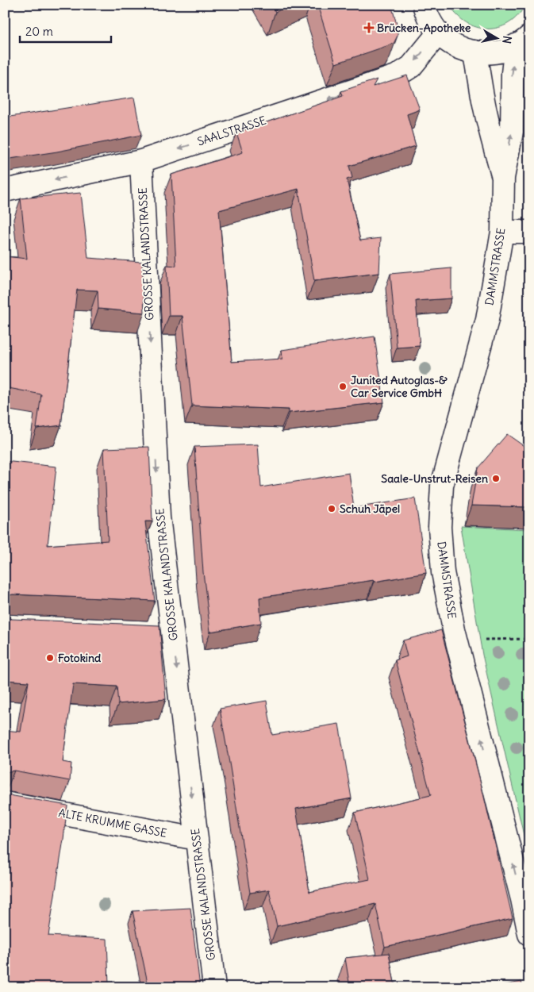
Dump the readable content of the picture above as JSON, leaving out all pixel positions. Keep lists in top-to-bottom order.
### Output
{
  "streets": {
    "street": [
      "SAALSTRASSE",
      "GROSSE KALANDSTRASSE",
      "DAMMSTRASSE",
      "ALTE KRUMME GASSE"
    ]
  },
  "crossings": [
    ["SAALSTRASSE", "GROSSE KALANDSTRASSE"],
    ["GROSSE KALANDSTRASSE", "ALTE KRUMME GASSE"]
  ],
  "one_way": ["SAALSTRASSE", "GROSSE KALANDSTRASSE"],
  "places": {
    "health": ["Brücken-Apotheke"],
    "other": [
      "Junited Autoglas-& Car Service GmbH",
      "Saale-Unstrut-Reisen",
      "Schuh Jäpel",
      "Fotokind"
    ]
  },
  "scale_bar": "20 m",
  "north": "right"
}
